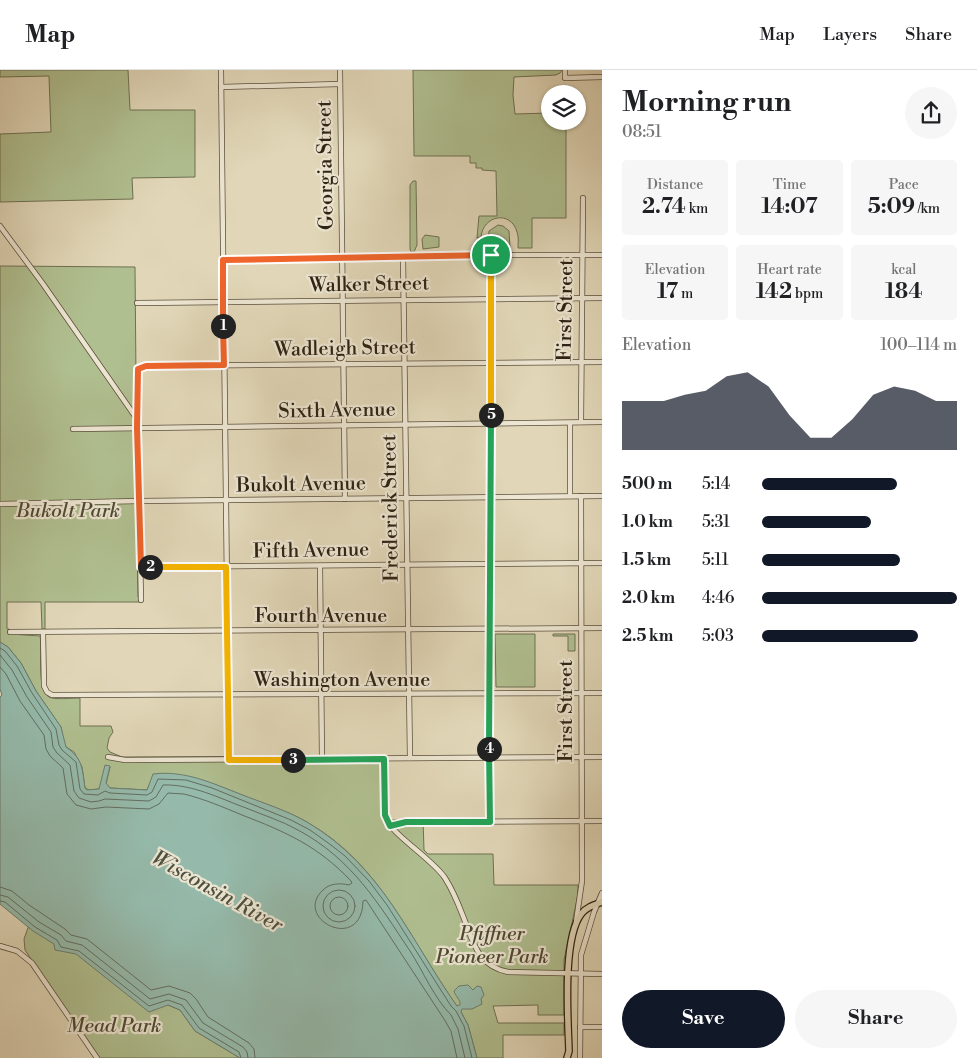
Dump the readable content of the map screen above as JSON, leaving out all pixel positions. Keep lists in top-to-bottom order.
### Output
{
  "streets": {
    "street": [
      "Georgia Street",
      "Walker Street",
      "First Street",
      "Wadleigh Street",
      "Sixth Avenue",
      "Bukolt Avenue",
      "Frederick Street",
      "Fifth Avenue",
      "Fourth Avenue",
      "Washington Avenue"
    ]
  },
  "crossings": [
    ["Georgia Street", "Walker Street"],
    ["Georgia Street", "Wadleigh Street"],
    ["Georgia Street", "Sixth Avenue"],
    ["Georgia Street", "Bukolt Avenue"],
    ["Walker Street", "First Street"],
    ["Walker Street", "Frederick Street"],
    ["First Street", "Wadleigh Street"],
    ["First Street", "Sixth Avenue"],
    ["First Street", "Bukolt Avenue"],
    ["First Street", "Fifth Avenue"],
    ["First Street", "Fourth Avenue"],
    ["First Street", "Washington Avenue"],
    ["Wadleigh Street", "Frederick Street"],
    ["Sixth Avenue", "Frederick Street"],
    ["Bukolt Avenue", "Frederick Street"],
    ["Frederick Street", "Fifth Avenue"],
    ["Frederick Street", "Fourth Avenue"],
    ["Frederick Street", "Washington Avenue"],
    ["Fourth Avenue", "Washington Avenue"]
  ],
  "water": ["Wisconsin River"],
  "parks": ["Bukolt Park", "Pfiffner Pioneer Park", "Mead Park"],
  "page": {
    "header": "Map",
    "nav": ["Map", "Layers", "Share"],
    "heading": ["Morning run", "08:51"],
    "stats": [
      ["Distance", "2.74 km"],
      ["Time", "14:07"],
      ["Pace", "5:09 /km"],
      ["Elevation", "17 m"],
      ["Heart rate", "142 bpm"],
      ["kcal", "184"]
    ],
    "pins": [
      "1",
      "5",
      "2",
      "4",
      "3"
    ],
    "chart": ["Elevation", "100–114 m"],
    "list": [
      {
        "name": "500 m",
        "note": "5:14"
      },
      {
        "name": "1.0 km",
        "note": "5:31"
      },
      {
        "name": "1.5 km",
        "note": "5:11"
      },
      {
        "name": "2.0 km",
        "note": "4:46"
      },
      {
        "name": "2.5 km",
        "note": "5:03"
      }
    ],
    "buttons": ["Save", "Share"]
  }
}
